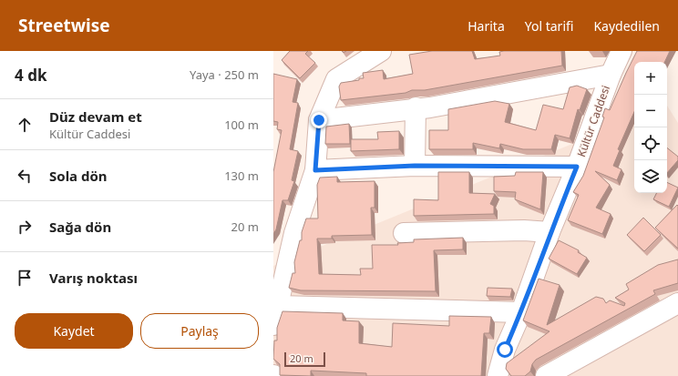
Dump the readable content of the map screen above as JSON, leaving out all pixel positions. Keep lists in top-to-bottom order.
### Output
{
  "streets": {
    "street": ["Kültür Caddesi"]
  },
  "scale_bar": "20 m",
  "page": {
    "header": "Streetwise",
    "nav": ["Harita", "Yol tarifi", "Kaydedilen"],
    "heading": ["4 dk", "Yaya · 250 m"],
    "map_buttons": ["+", "−"],
    "list": [
      ["Düz devam et", "Kültür Caddesi", "100 m"],
      ["Sola dön", "130 m"],
      ["Sağa dön", "20 m"],
      "Varış noktası"
    ],
    "buttons": ["Kaydet", "Paylaş"],
    "scale": "20 m"
  }
}
